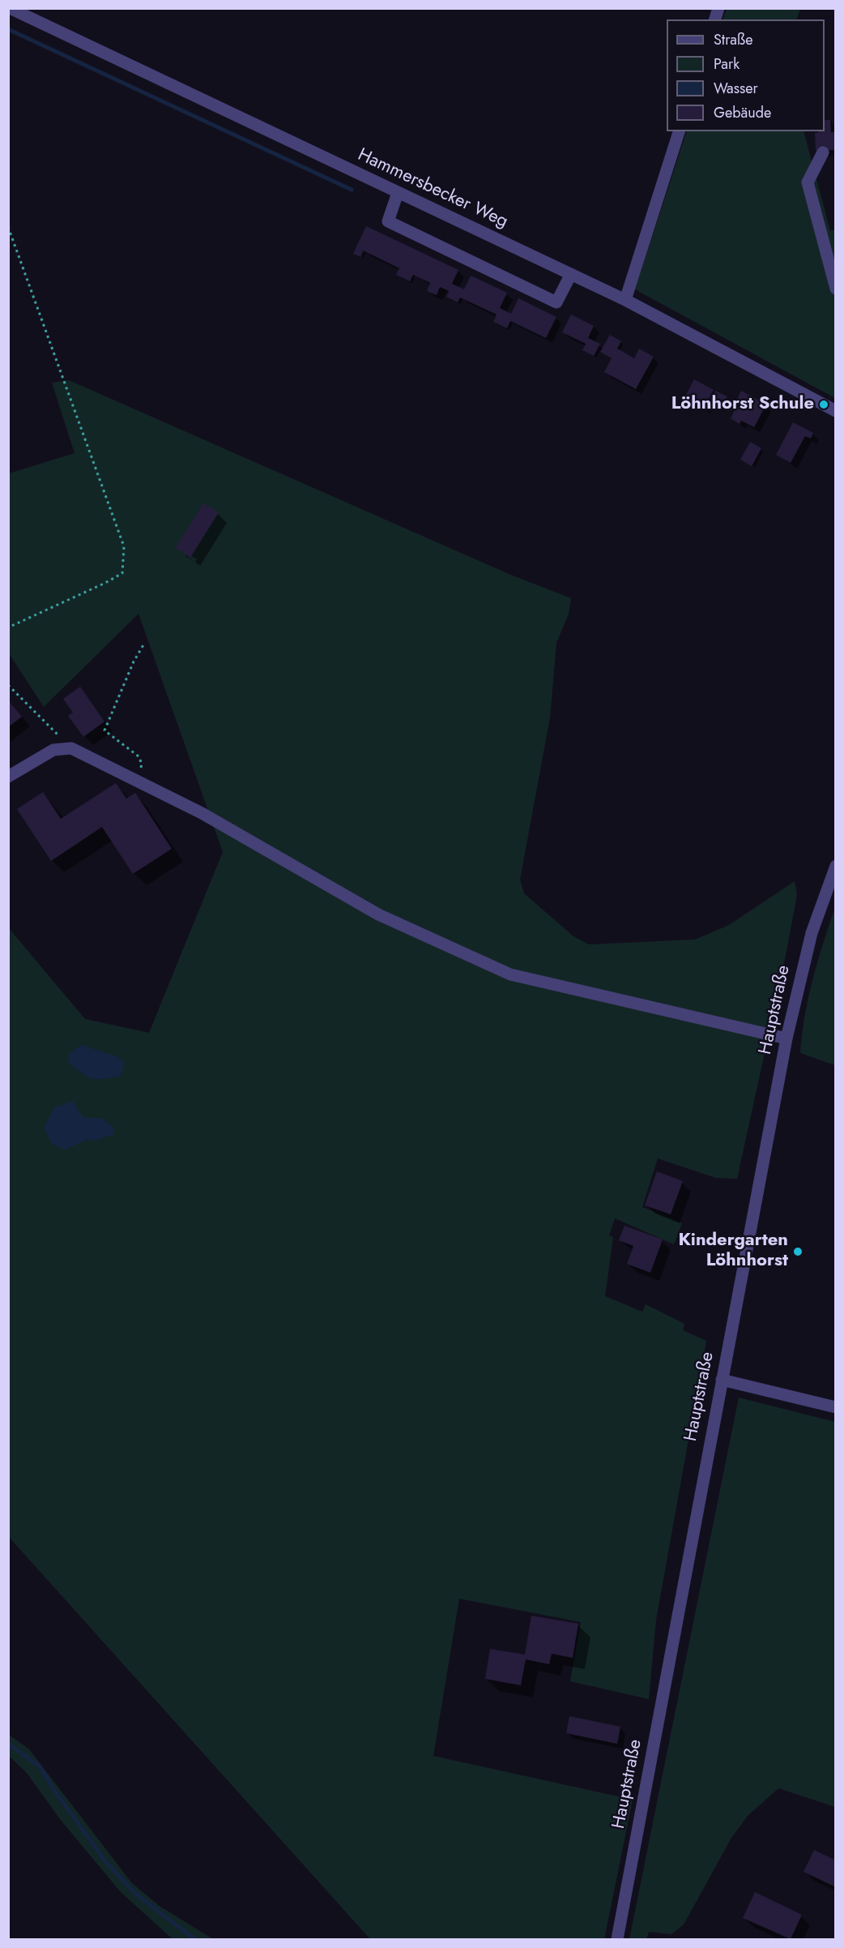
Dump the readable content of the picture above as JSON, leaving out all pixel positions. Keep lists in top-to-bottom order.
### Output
{
  "streets": {
    "street": ["Hammersbecker Weg", "Hauptstraße"]
  },
  "places": ["Löhnhorst Schule", "Kindergarten Löhnhorst"],
  "legend": [
    "Straße",
    "Park",
    "Wasser",
    "Gebäude"
  ]
}
